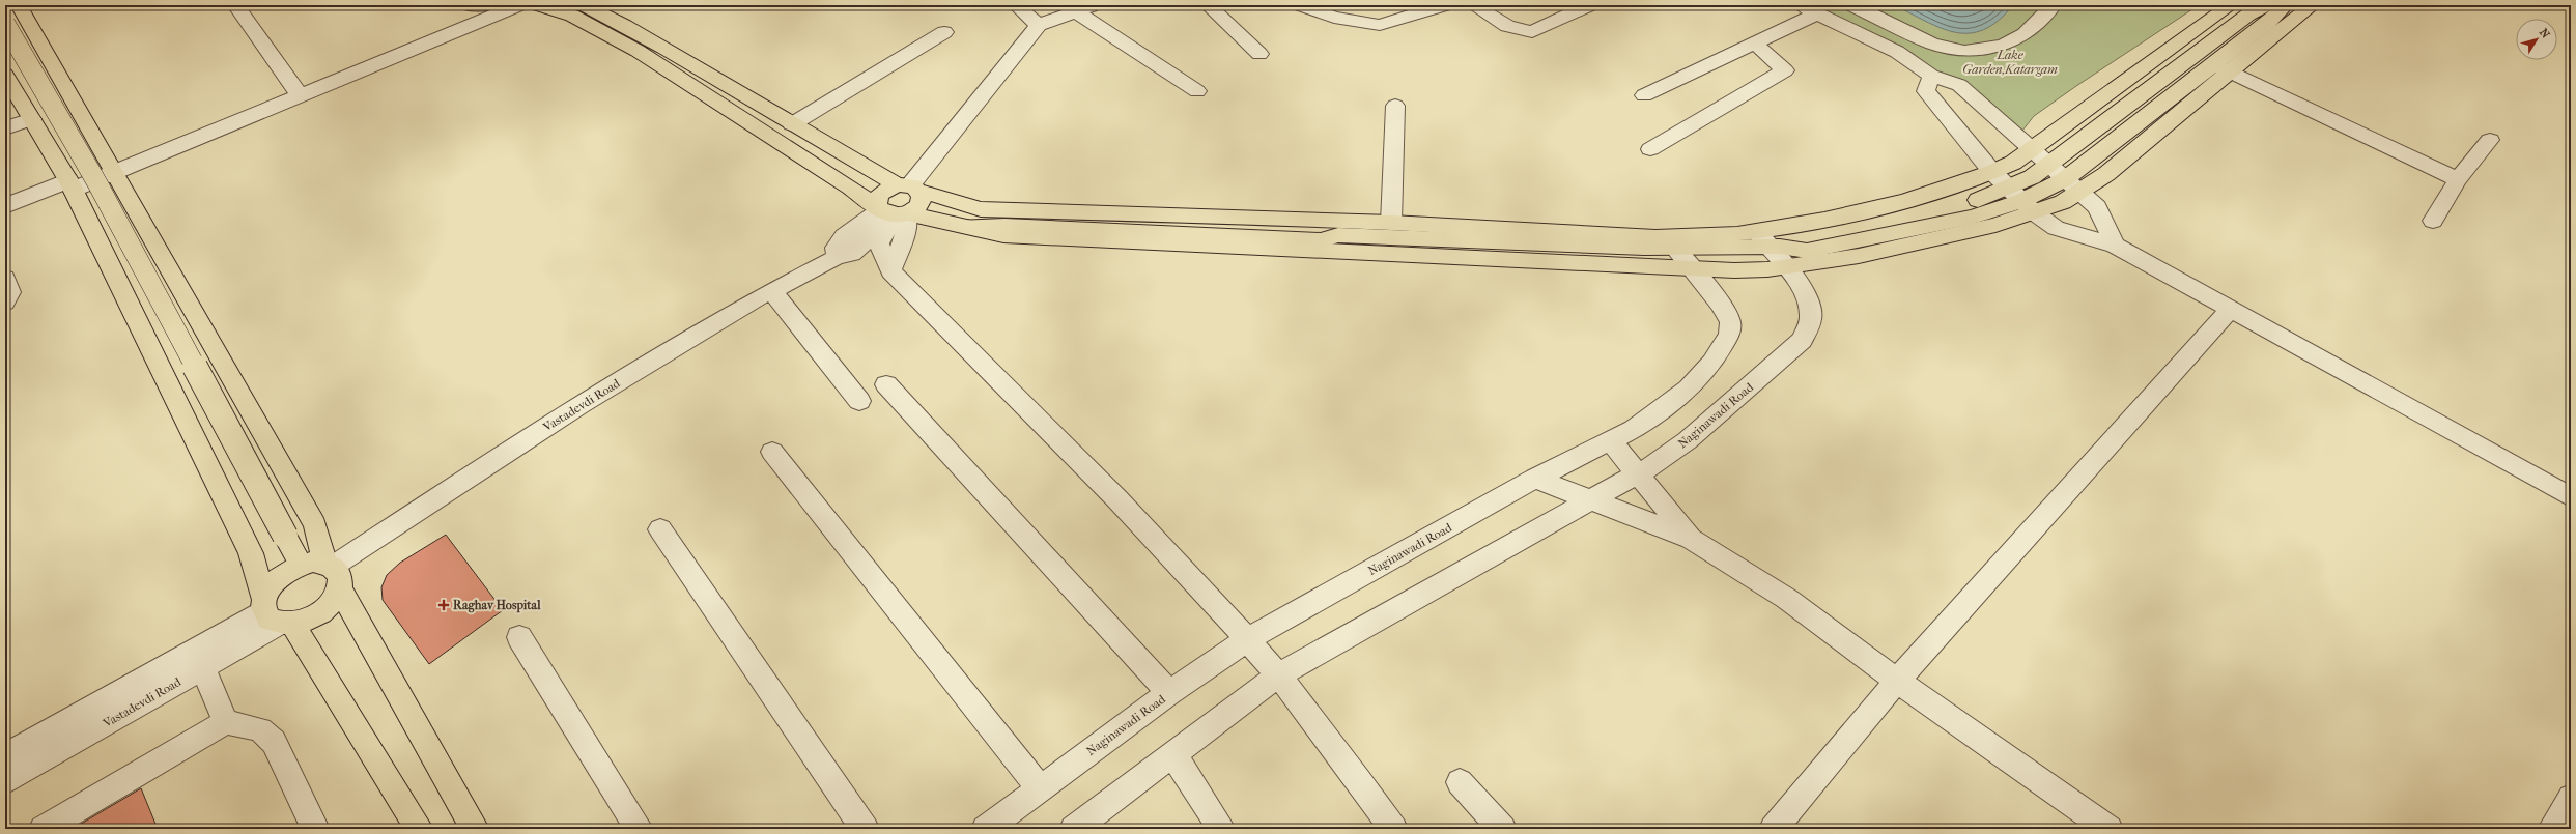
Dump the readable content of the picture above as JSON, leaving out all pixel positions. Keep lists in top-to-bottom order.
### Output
{
  "streets": {
    "street": ["Vastadevdi Road", "Naginawadi Road"]
  },
  "parks": ["Lake Garden,Katargam"],
  "places": {
    "health": ["Raghav Hospital"]
  },
  "north": "top right"
}
